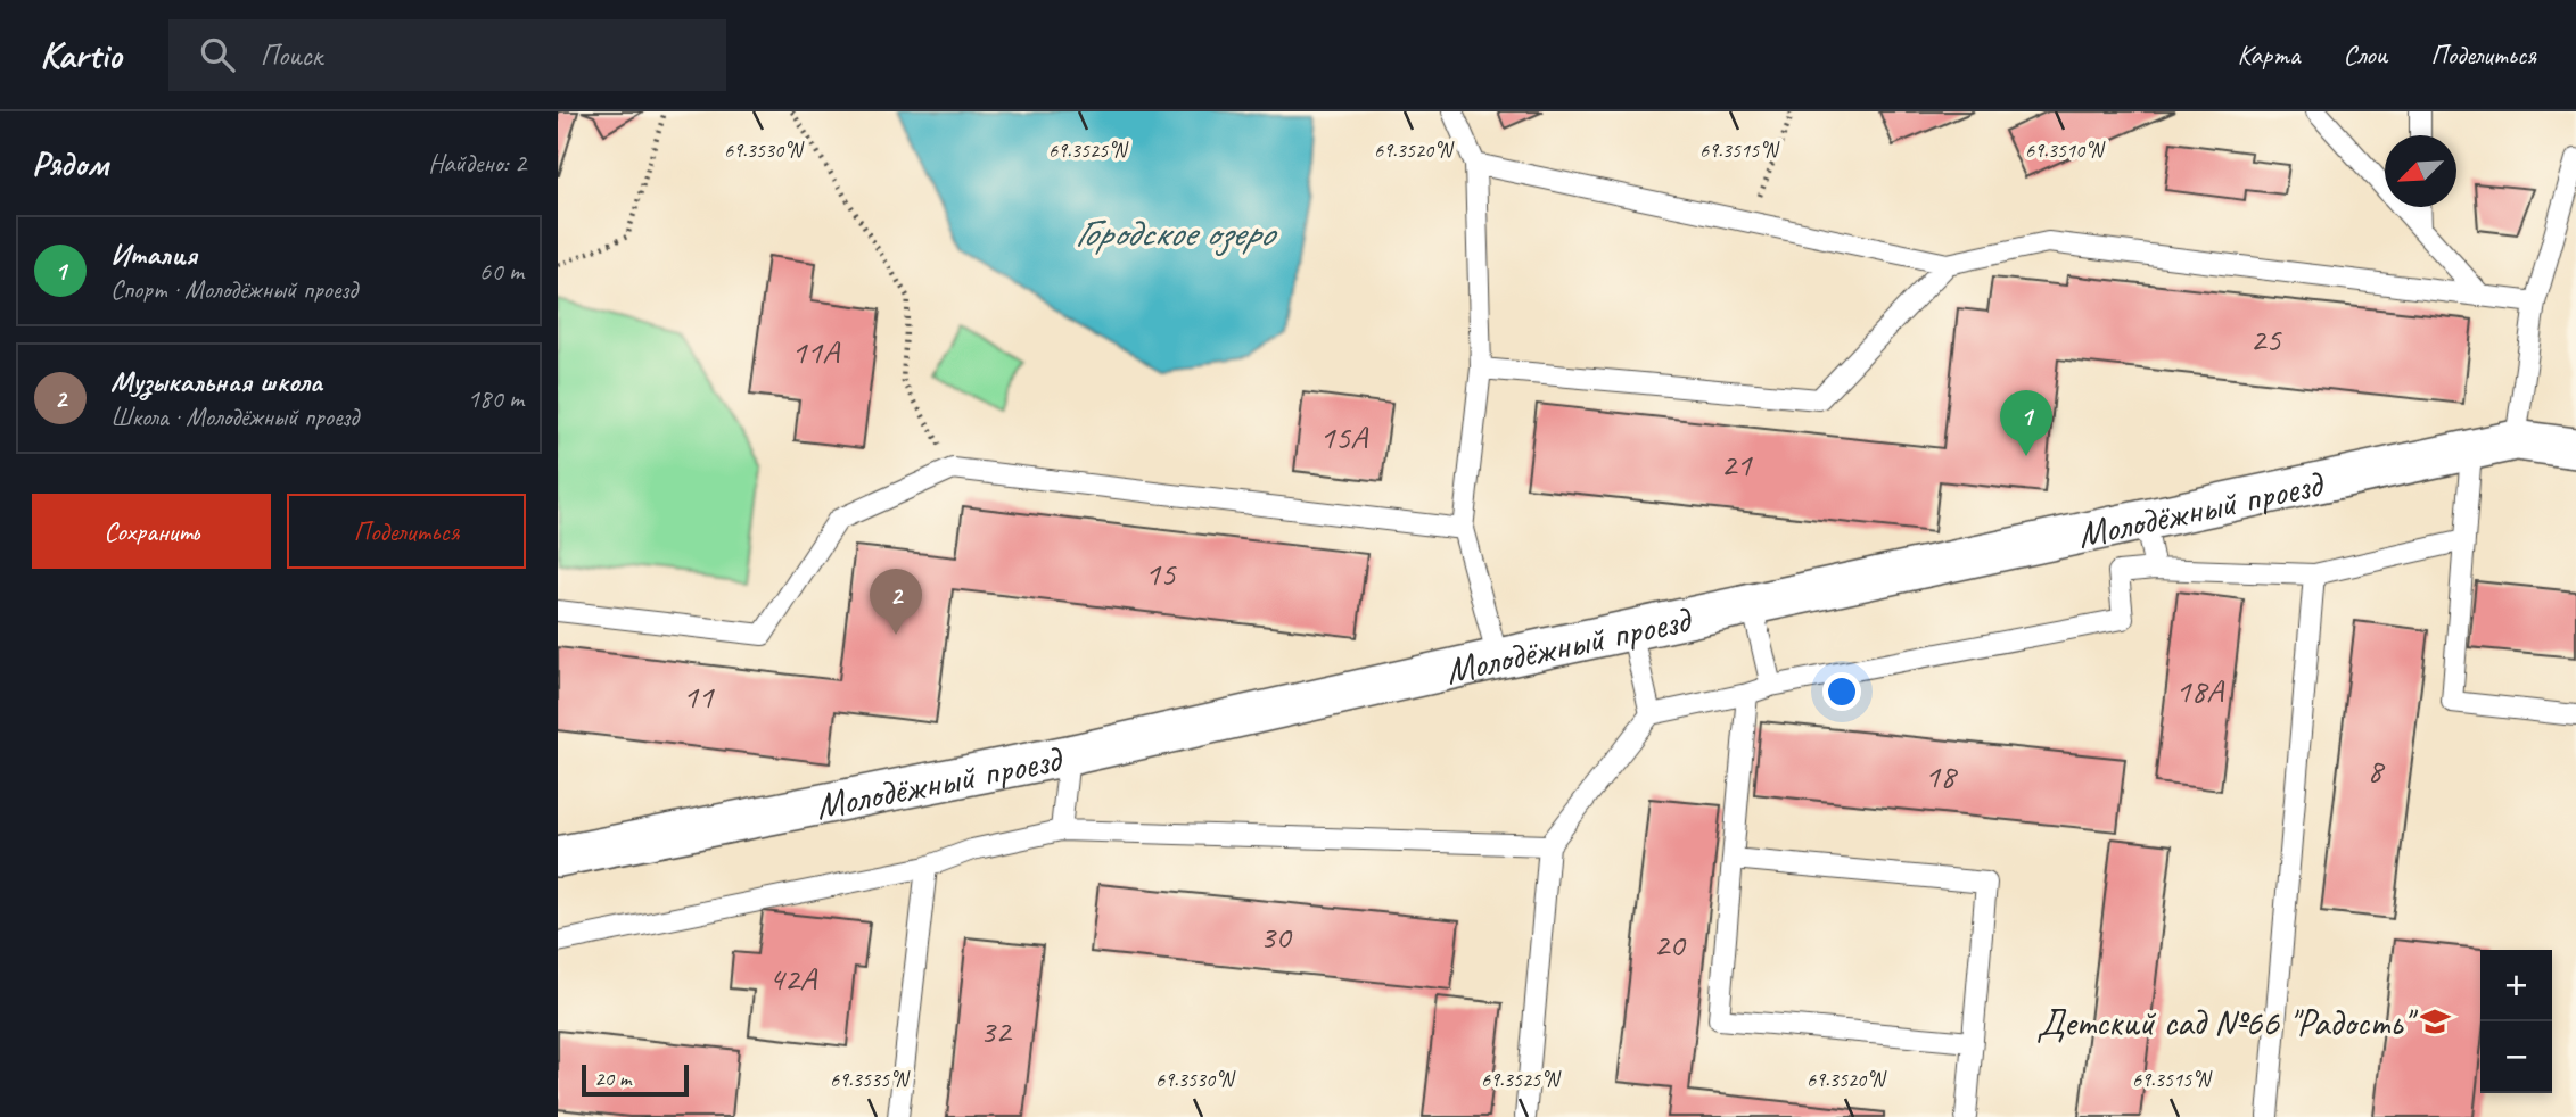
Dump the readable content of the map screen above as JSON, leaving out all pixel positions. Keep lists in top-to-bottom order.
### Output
{
  "streets": {
    "street": ["Молодёжный проезд"]
  },
  "water": ["Городское озеро"],
  "places": {
    "school or university": ["Детский сад №66 \"Радость\""]
  },
  "house_numbers": [
    "25",
    "11А",
    "15А",
    "21",
    "15",
    "18А",
    "11",
    "8",
    "18",
    "30",
    "20",
    "42А",
    "32"
  ],
  "scale_bar": "20 m",
  "north": "bottom left",
  "page": {
    "header": "Kartio",
    "search": "Поиск",
    "nav": ["Карта", "Слои", "Поделиться"],
    "heading": ["Рядом", "Найдено: 2"],
    "list": [
      {
        "mark": "1",
        "name": "Италия",
        "note": "Спорт · Молодёжный проезд",
        "value": "60 m"
      },
      {
        "mark": "2",
        "name": "Музыкальная школа",
        "note": "Школа · Молодёжный проезд",
        "value": "180 m"
      }
    ],
    "pins": ["1", "2"],
    "buttons": ["Сохранить", "Поделиться"],
    "map_buttons": ["+", "−"],
    "scale": "20 m"
  },
  "coordinates": [
    "69.3530°N",
    "69.3525°N",
    "69.3520°N",
    "69.3510°N",
    "69.3515°N",
    "69.3535°N"
  ]
}
